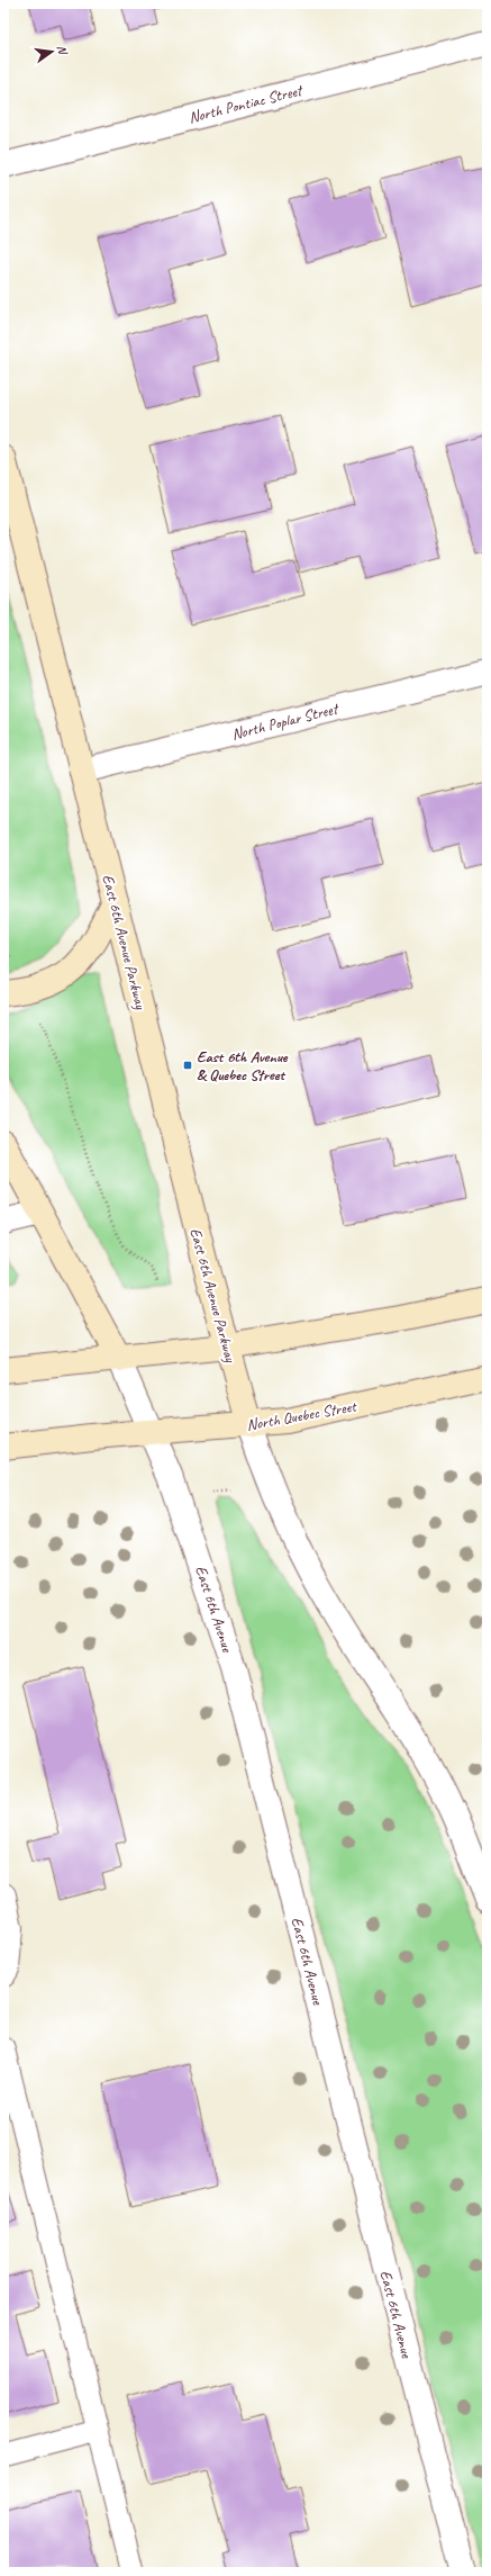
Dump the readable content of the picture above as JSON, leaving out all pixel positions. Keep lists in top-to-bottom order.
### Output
{
  "streets": {
    "main road": ["East 6th Avenue Parkway", "North Quebec Street"],
    "street": ["North Pontiac Street", "North Poplar Street", "East 6th Avenue"]
  },
  "crossings": [
    ["North Poplar Street", "East 6th Avenue Parkway"],
    ["East 6th Avenue Parkway", "North Quebec Street"],
    ["North Quebec Street", "East 6th Avenue"]
  ],
  "places": {
    "transit": ["East 6th Avenue & Quebec Street"]
  },
  "north": "right"
}
